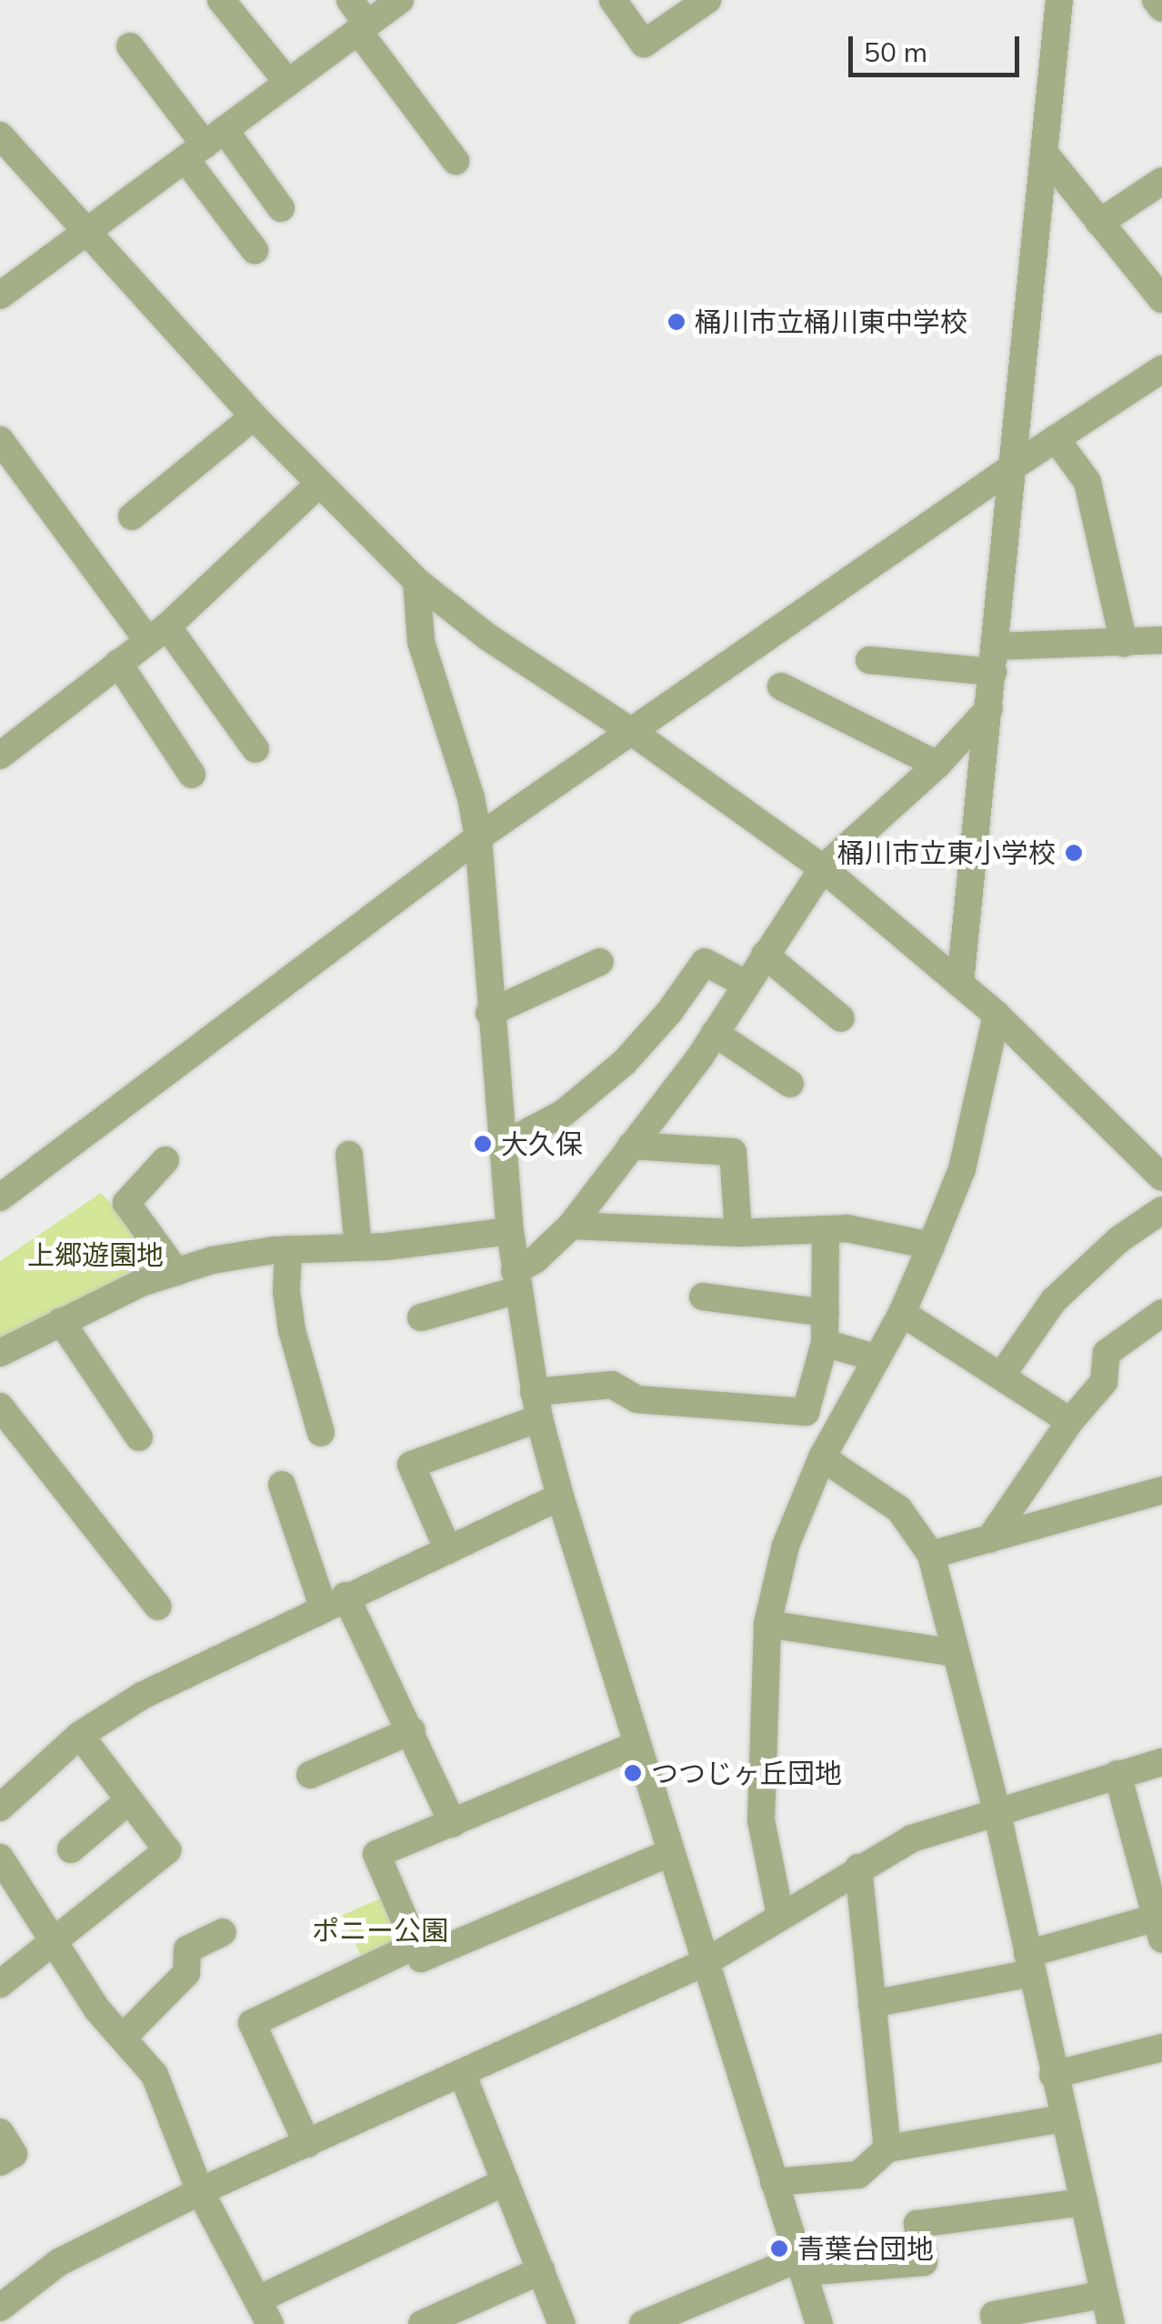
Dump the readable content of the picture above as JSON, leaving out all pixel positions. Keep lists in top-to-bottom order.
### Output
{
  "parks": ["上郷遊園地", "ポニー公園"],
  "places": [
    "桶川市立桶川東中学校",
    "桶川市立東小学校",
    "大久保",
    "つつじヶ丘団地",
    "青葉台団地"
  ],
  "scale_bar": "50 m"
}
